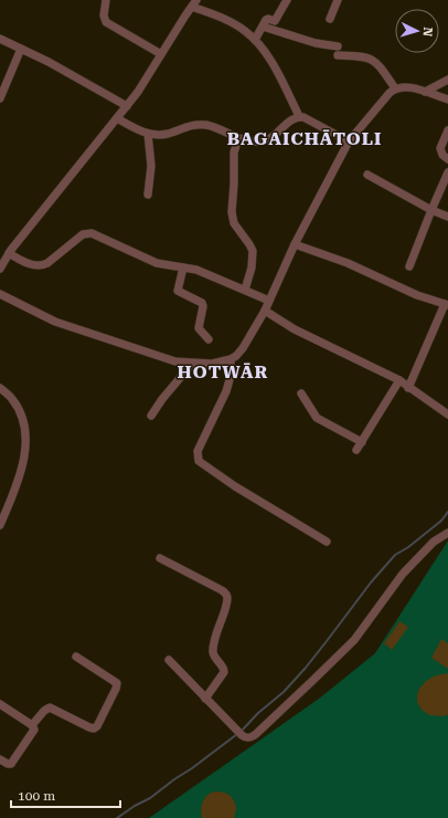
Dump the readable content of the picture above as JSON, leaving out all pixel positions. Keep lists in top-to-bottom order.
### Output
{
  "districts": ["BAGAICHĀTOLI", "HOTWĀR"],
  "scale_bar": "100 m",
  "north": "right"
}
